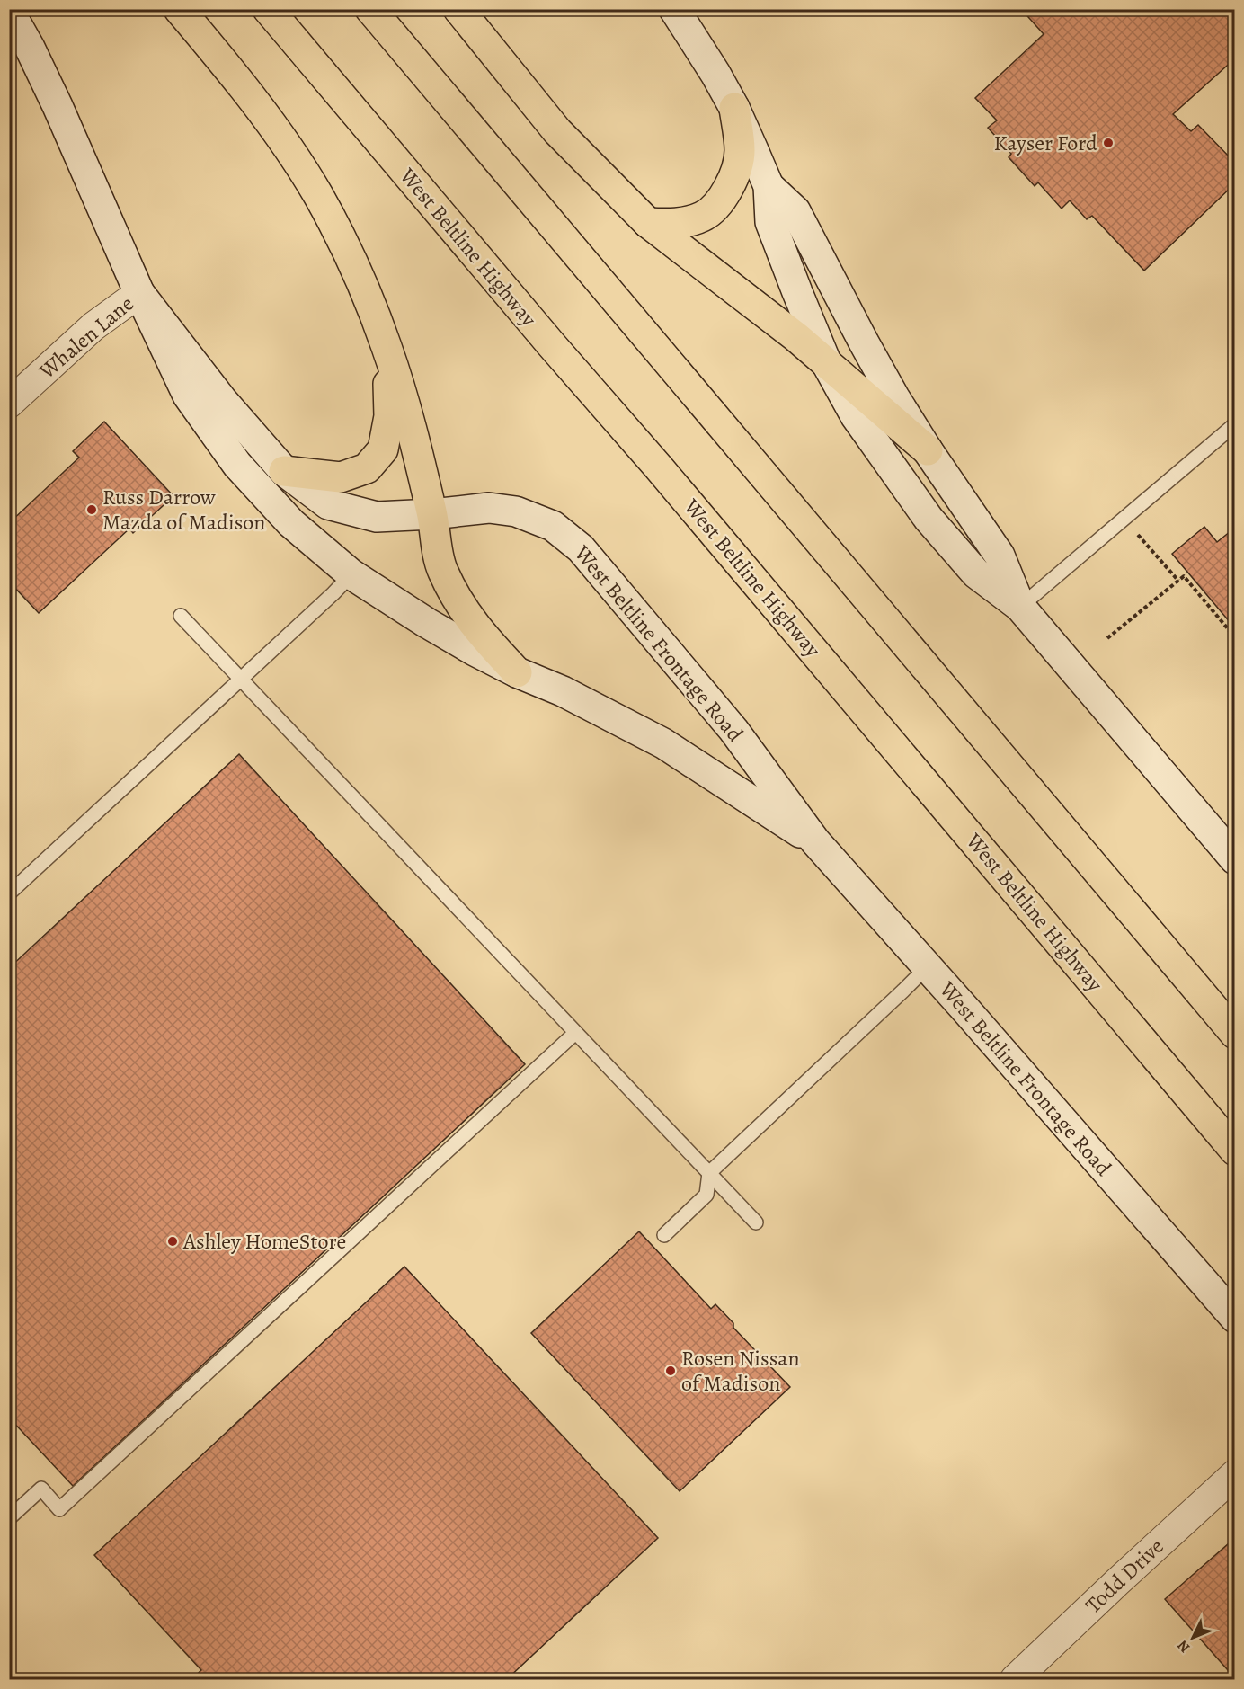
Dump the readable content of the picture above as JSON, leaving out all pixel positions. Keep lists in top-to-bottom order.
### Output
{
  "streets": {
    "highway": ["West Beltline Highway"],
    "street": ["Whalen Lane", "West Beltline Frontage Road", "Todd Drive"]
  },
  "crossings": [
    ["Whalen Lane", "West Beltline Frontage Road"]
  ],
  "places": [
    "Kayser Ford",
    "Russ Darrow Mazda of Madison",
    "Ashley HomeStore",
    "Rosen Nissan of Madison"
  ],
  "north": "bottom left"
}
